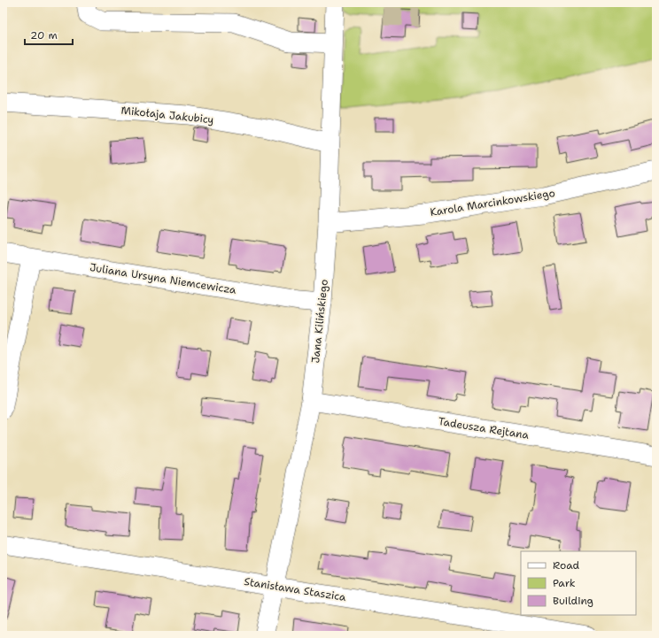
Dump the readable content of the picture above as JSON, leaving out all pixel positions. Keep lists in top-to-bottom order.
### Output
{
  "streets": {
    "street": [
      "Mikołaja Jakubicy",
      "Karola Marcinkowskiego",
      "Juliana Ursyna Niemcewicza",
      "Jana Kilińskiego",
      "Tadeusza Rejtana",
      "Stanisława Staszica"
    ]
  },
  "crossings": [
    ["Mikołaja Jakubicy", "Jana Kilińskiego"],
    ["Karola Marcinkowskiego", "Jana Kilińskiego"],
    ["Juliana Ursyna Niemcewicza", "Jana Kilińskiego"],
    ["Jana Kilińskiego", "Tadeusza Rejtana"],
    ["Jana Kilińskiego", "Stanisława Staszica"]
  ],
  "legend": ["Road", "Park", "Building"],
  "scale_bar": "20 m"
}
